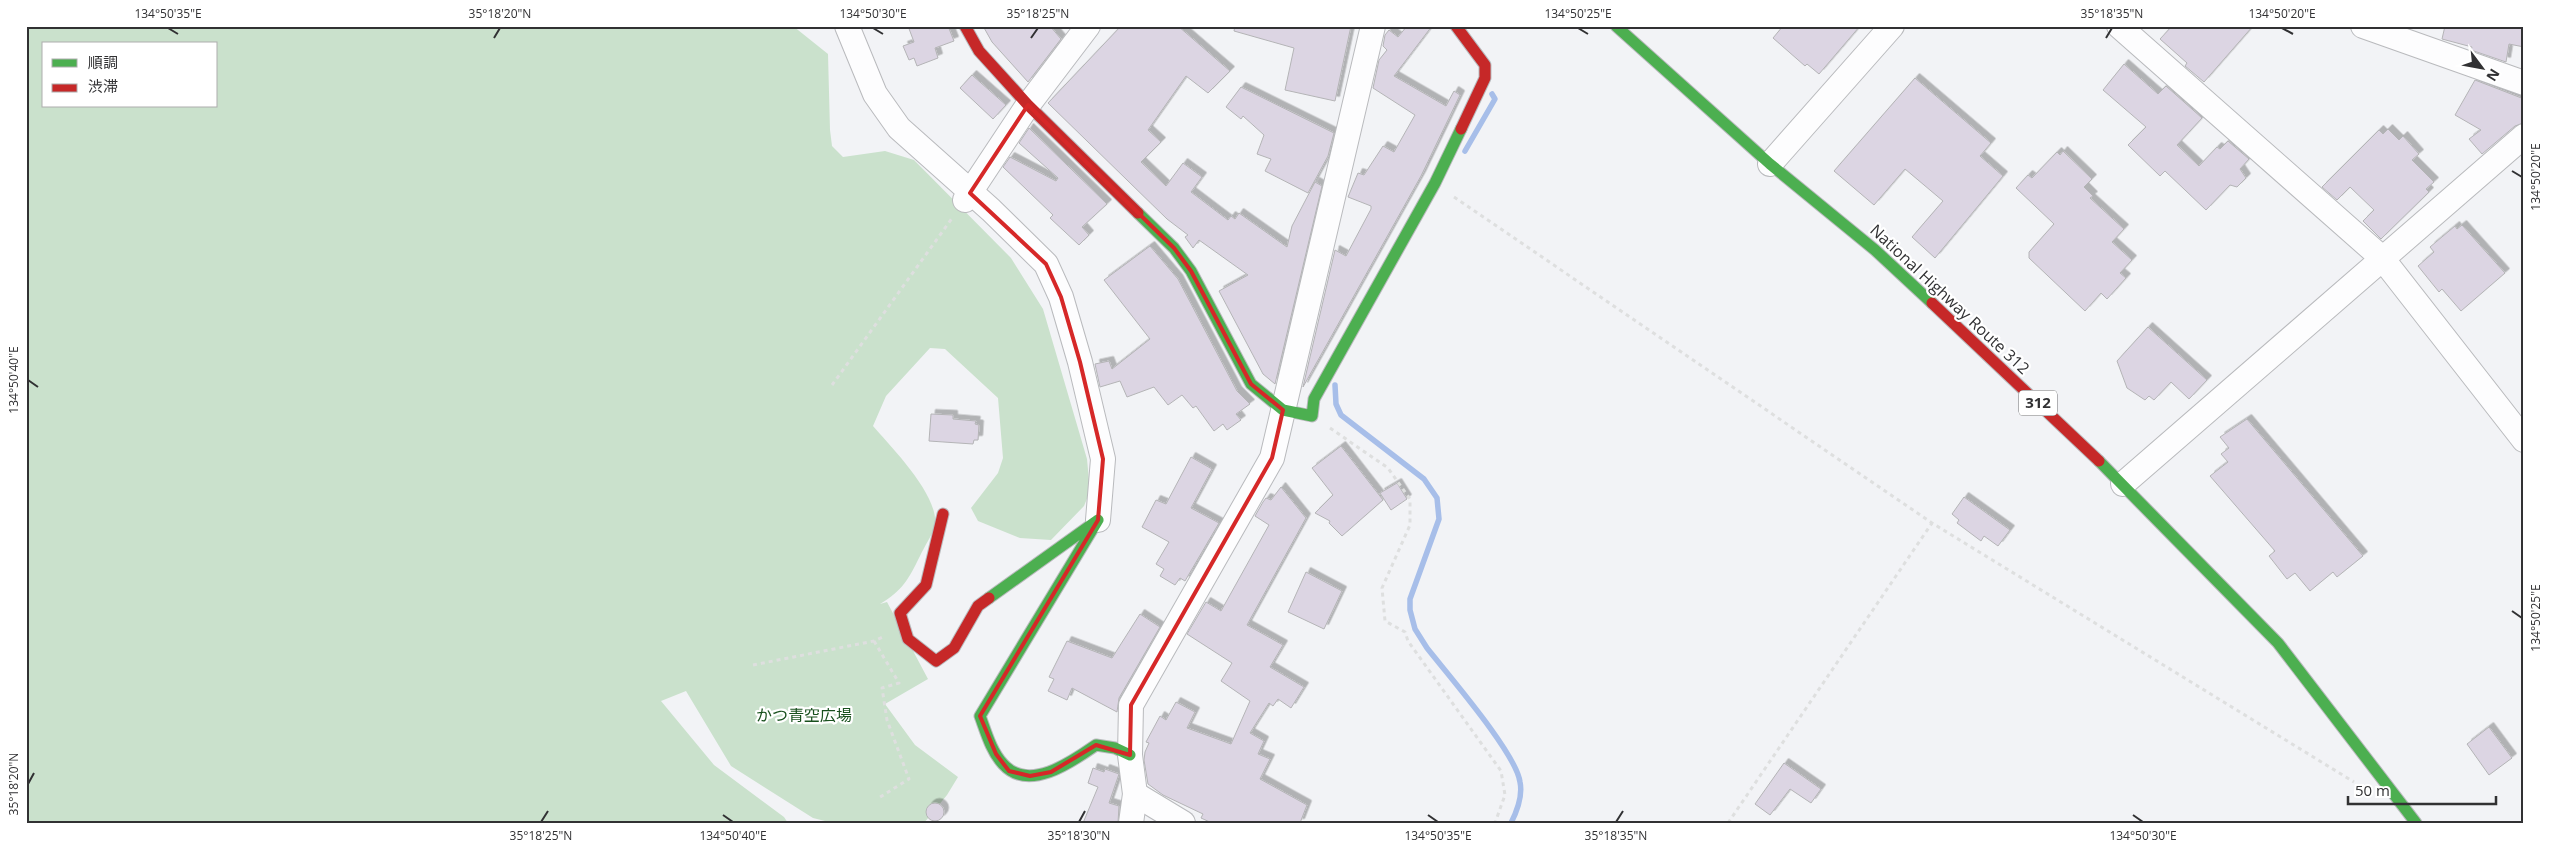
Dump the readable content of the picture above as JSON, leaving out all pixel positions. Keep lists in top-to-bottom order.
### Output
{
  "streets": {
    "main road": ["National Highway Route 312", "312"]
  },
  "parks": ["かつ青空広場"],
  "legend": ["順調", "渋滞"],
  "scale_bar": "50 m",
  "north": "bottom right",
  "coordinates": [
    "134°50'35\"E",
    "35°18'20\"N",
    "134°50'30\"E",
    "35°18'25\"N",
    "134°50'25\"E",
    "35°18'35\"N",
    "134°50'20\"E",
    "134°50'40\"E",
    "35°18'30\"N"
  ]
}
